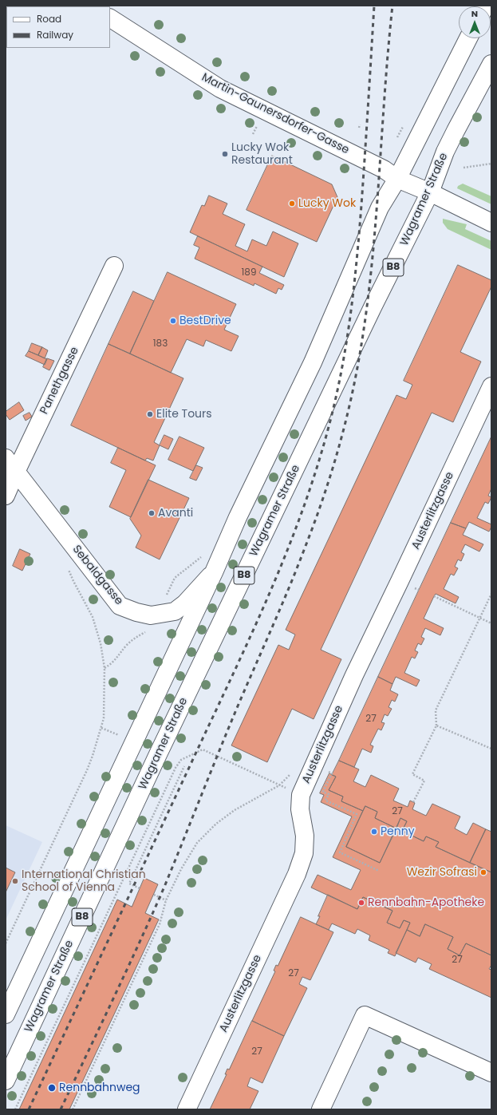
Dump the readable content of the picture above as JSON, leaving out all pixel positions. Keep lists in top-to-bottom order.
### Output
{
  "streets": {
    "main road": [
      "Martin-Gaunersdorfer-Gasse",
      "Wagramer Straße",
      "B8",
      "Panethgasse",
      "Austerlitzgasse",
      "Sebaldgasse"
    ]
  },
  "crossings": [
    ["Martin-Gaunersdorfer-Gasse", "Wagramer Straße"],
    ["Martin-Gaunersdorfer-Gasse", "B8"],
    ["B8", "Sebaldgasse"],
    ["Panethgasse", "Sebaldgasse"]
  ],
  "places": [
    "Lucky Wok Restaurant",
    "Lucky Wok",
    "BestDrive",
    "Elite Tours",
    "Avanti",
    "Penny",
    "Wezir Sofrasi",
    "International Christian School of Vienna",
    "Rennbahn-Apotheke",
    "Rennbahnweg"
  ],
  "house_numbers": [
    "189",
    "183",
    "27",
    "27",
    "27",
    "27",
    "27"
  ],
  "legend": ["Road", "Railway"],
  "north": "top"
}
